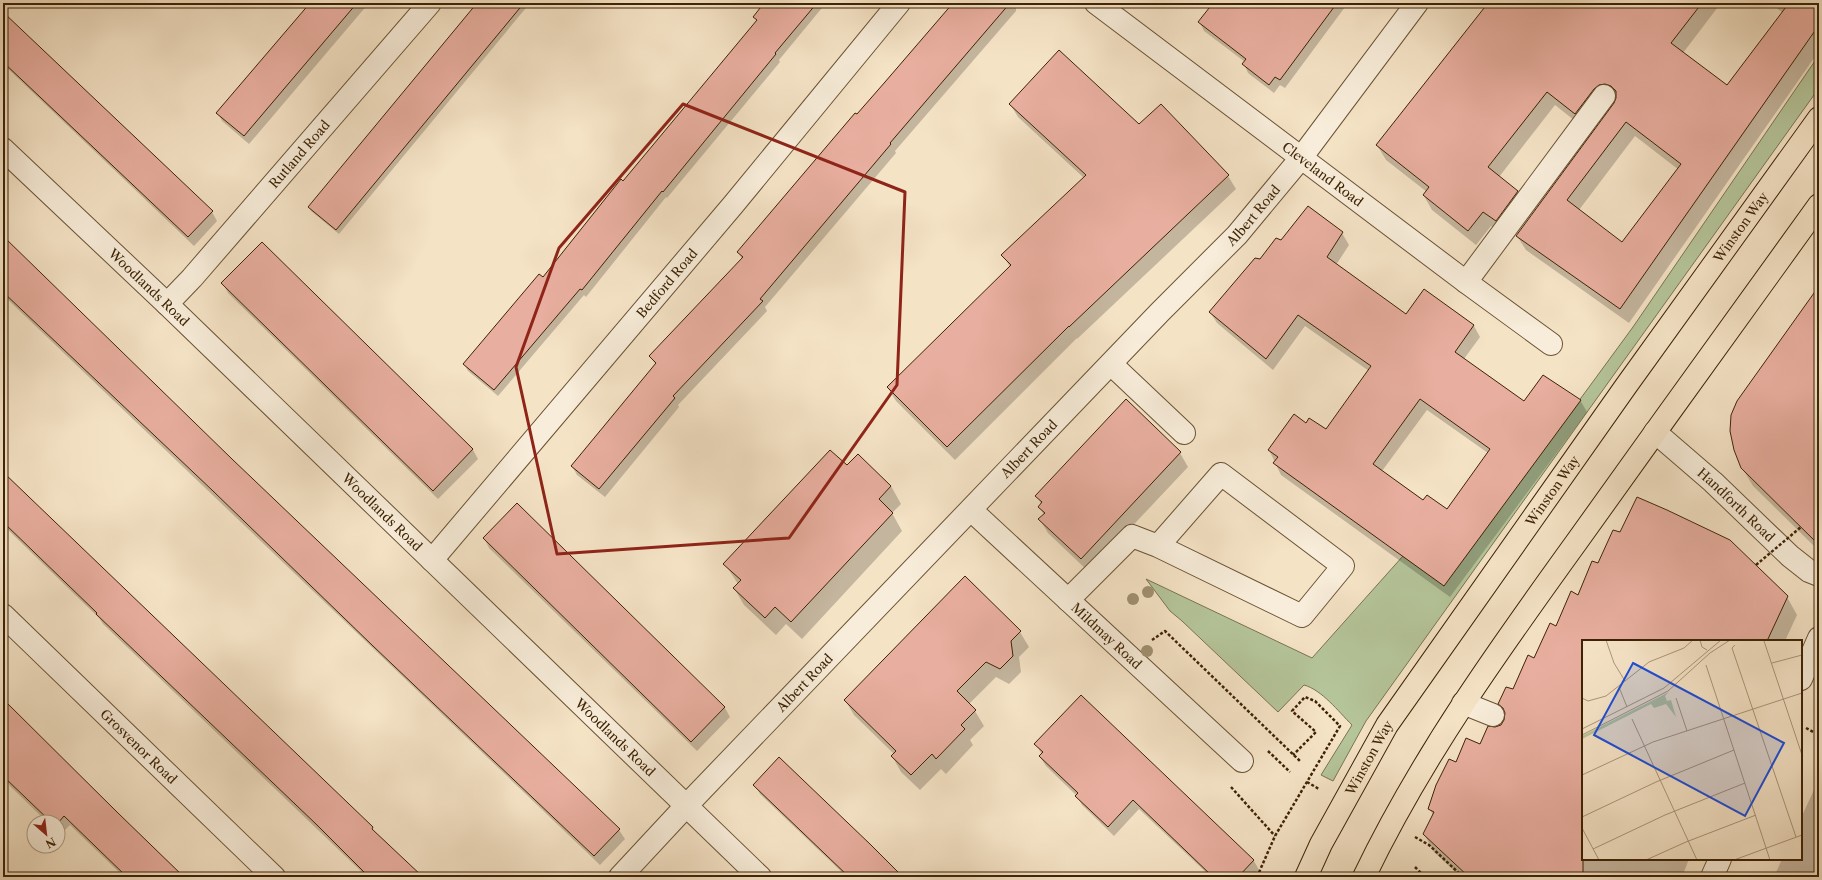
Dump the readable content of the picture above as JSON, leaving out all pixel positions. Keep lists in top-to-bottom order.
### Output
{
  "streets": {
    "main road": ["Winston Way"],
    "street": [
      "Rutland Road",
      "Cleveland Road",
      "Albert Road",
      "Bedford Road",
      "Woodlands Road",
      "Handforth Road",
      "Mildmay Road",
      "Grosvenor Road"
    ]
  },
  "crossings": [
    ["Rutland Road", "Woodlands Road"],
    ["Cleveland Road", "Albert Road"],
    ["Albert Road", "Woodlands Road"],
    ["Albert Road", "Mildmay Road"],
    ["Bedford Road", "Woodlands Road"]
  ],
  "north": "bottom right"
}
